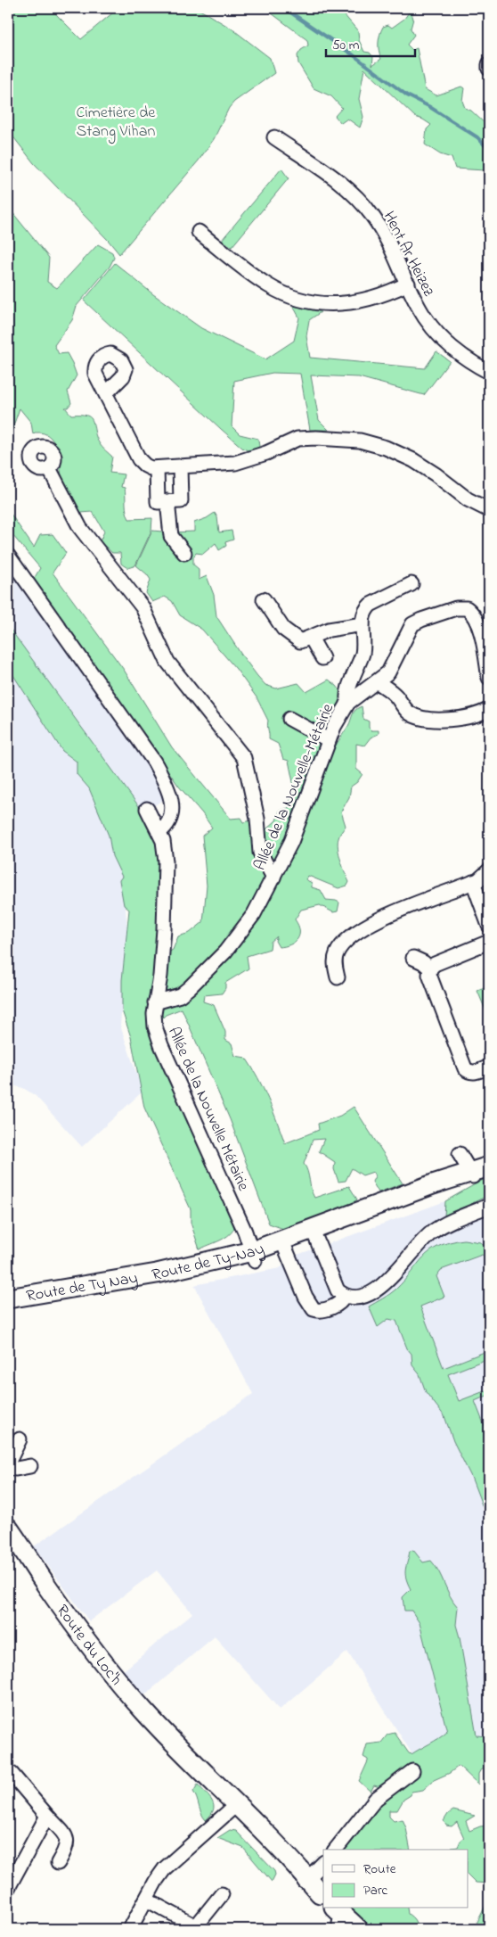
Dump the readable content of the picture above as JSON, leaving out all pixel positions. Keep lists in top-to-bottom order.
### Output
{
  "streets": {
    "main road": ["Route de Ty-Nay", "Route de Ty Nay", "Route du Loc'h"],
    "street": ["Hent Ar Heizez", "Allée de la Nouvelle-Métairie", "Allée de la Nouvelle Métairie"]
  },
  "crossings": [
    ["Allée de la Nouvelle-Métairie", "Allée de la Nouvelle Métairie"],
    ["Allée de la Nouvelle Métairie", "Route de Ty-Nay"],
    ["Route de Ty-Nay", "Route de Ty Nay"]
  ],
  "parks": ["Cimetière de Stang Vihan"],
  "legend": ["Route", "Parc"],
  "scale_bar": "50 m"
}
